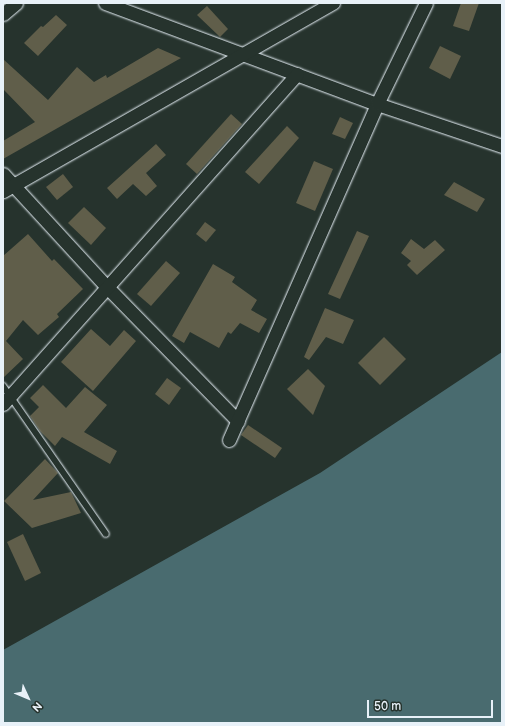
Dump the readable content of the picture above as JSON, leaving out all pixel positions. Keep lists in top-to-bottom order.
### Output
{
  "scale_bar": "50 m",
  "north": "bottom right"
}
